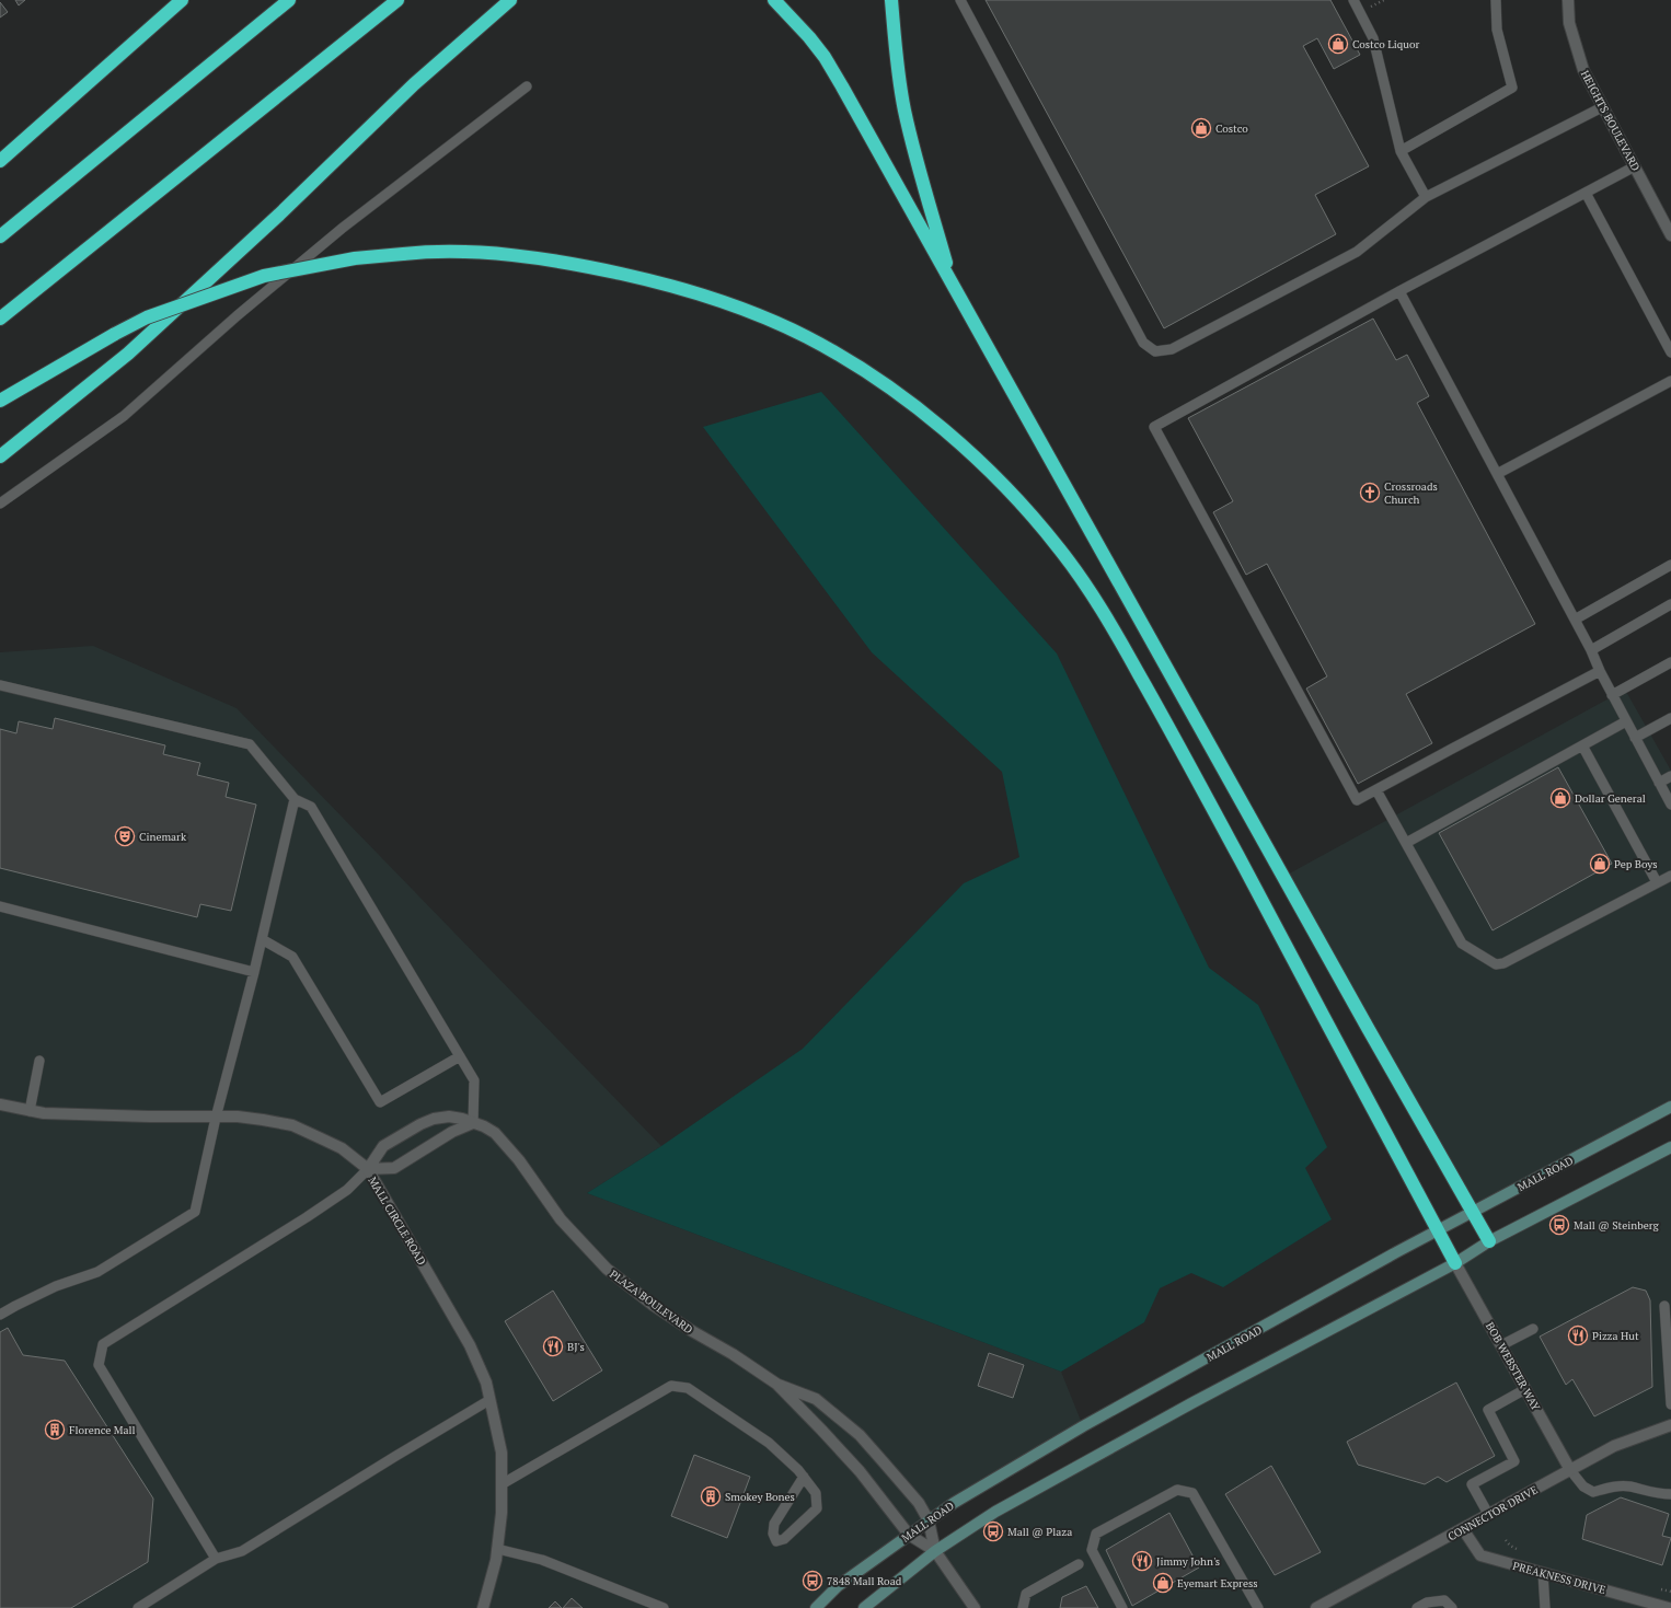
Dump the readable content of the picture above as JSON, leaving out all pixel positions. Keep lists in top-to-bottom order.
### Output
{
  "streets": {
    "main road": ["MALL ROAD"],
    "street": [
      "HEIGHTS BOULEVARD",
      "MALL CIRCLE ROAD",
      "PLAZA BOULEVARD",
      "BOB WEBSTER WAY",
      "CONNECTOR DRIVE",
      "PREAKNESS DRIVE"
    ]
  },
  "crossings": [
    ["MALL ROAD", "PLAZA BOULEVARD"],
    ["MALL CIRCLE ROAD", "PLAZA BOULEVARD"],
    ["BOB WEBSTER WAY", "CONNECTOR DRIVE"],
    ["CONNECTOR DRIVE", "PREAKNESS DRIVE"]
  ],
  "places": {
    "shop": [
      "Costco Liquor",
      "Costco",
      "Dollar General",
      "Pep Boys",
      "Eyemart Express"
    ],
    "church": ["Crossroads Church"],
    "theatre": ["Cinemark"],
    "bus stop": ["Mall @ Steinberg", "Mall @ Plaza", "7848 Mall Road"],
    "restaurant": ["Pizza Hut", "BJ's", "Jimmy John's"],
    "building": ["Florence Mall", "Smokey Bones"]
  }
}
